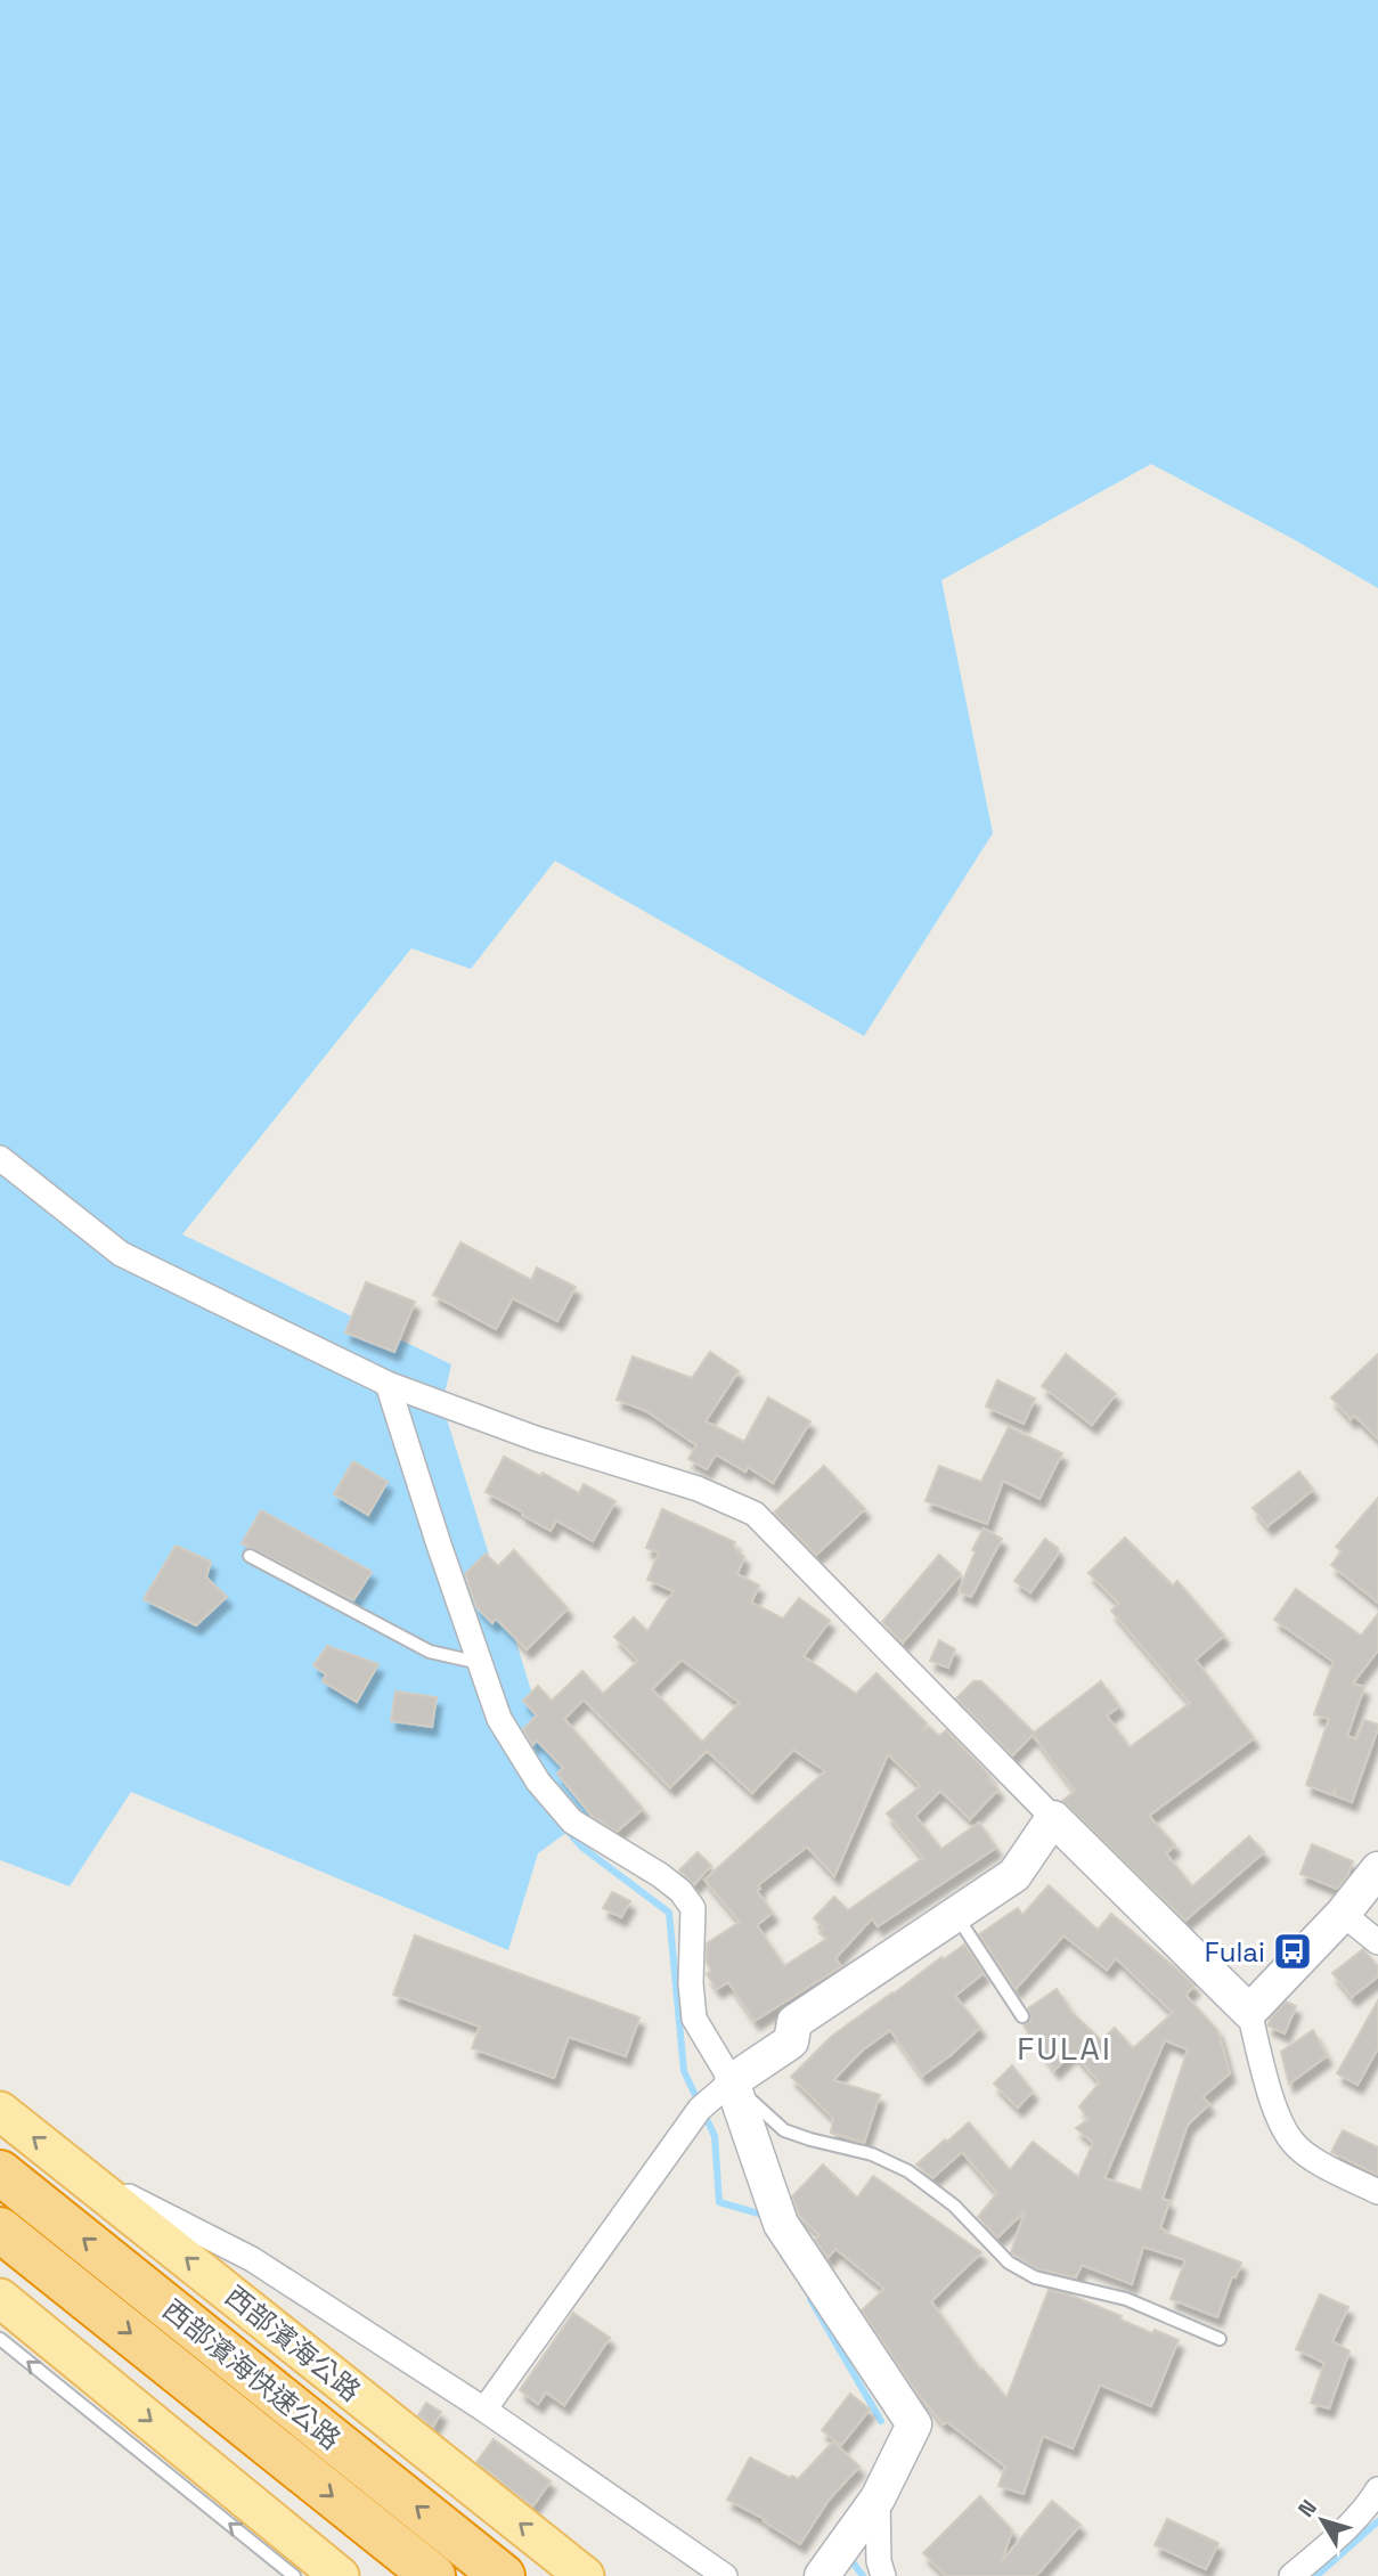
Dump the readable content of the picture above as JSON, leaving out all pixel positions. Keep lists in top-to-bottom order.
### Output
{
  "streets": {
    "highway": ["西部濱海快速公路"],
    "main road": ["西部濱海公路"]
  },
  "districts": ["FULAI"],
  "places": {
    "bus stop": ["Fulai"]
  },
  "north": "top left"
}
